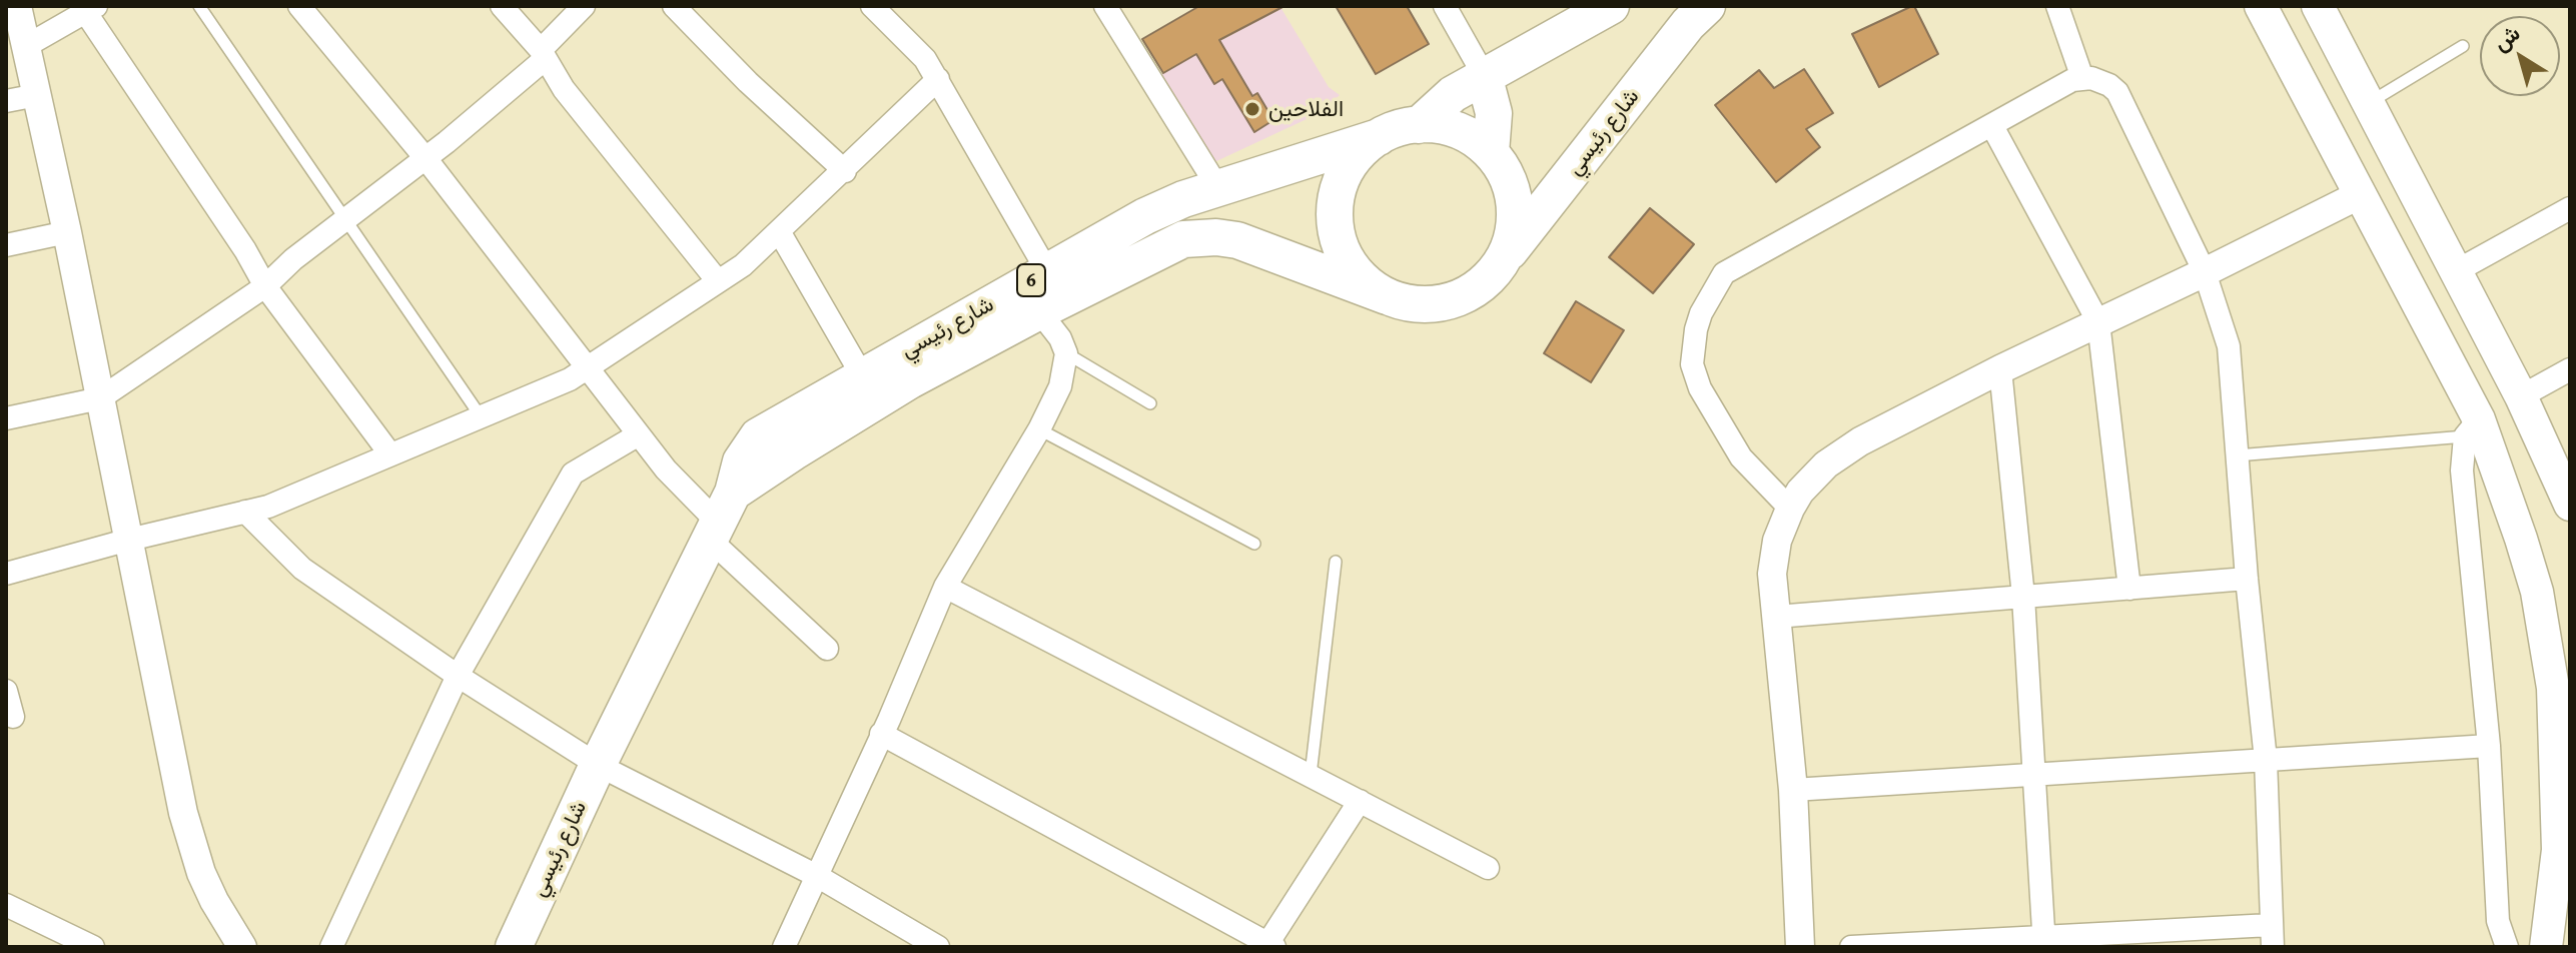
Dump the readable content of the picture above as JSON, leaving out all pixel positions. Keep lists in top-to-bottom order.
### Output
{
  "streets": {
    "highway": ["شارع رئيسي", "6"]
  },
  "places": ["الفلاحين"],
  "north": "top left"
}
